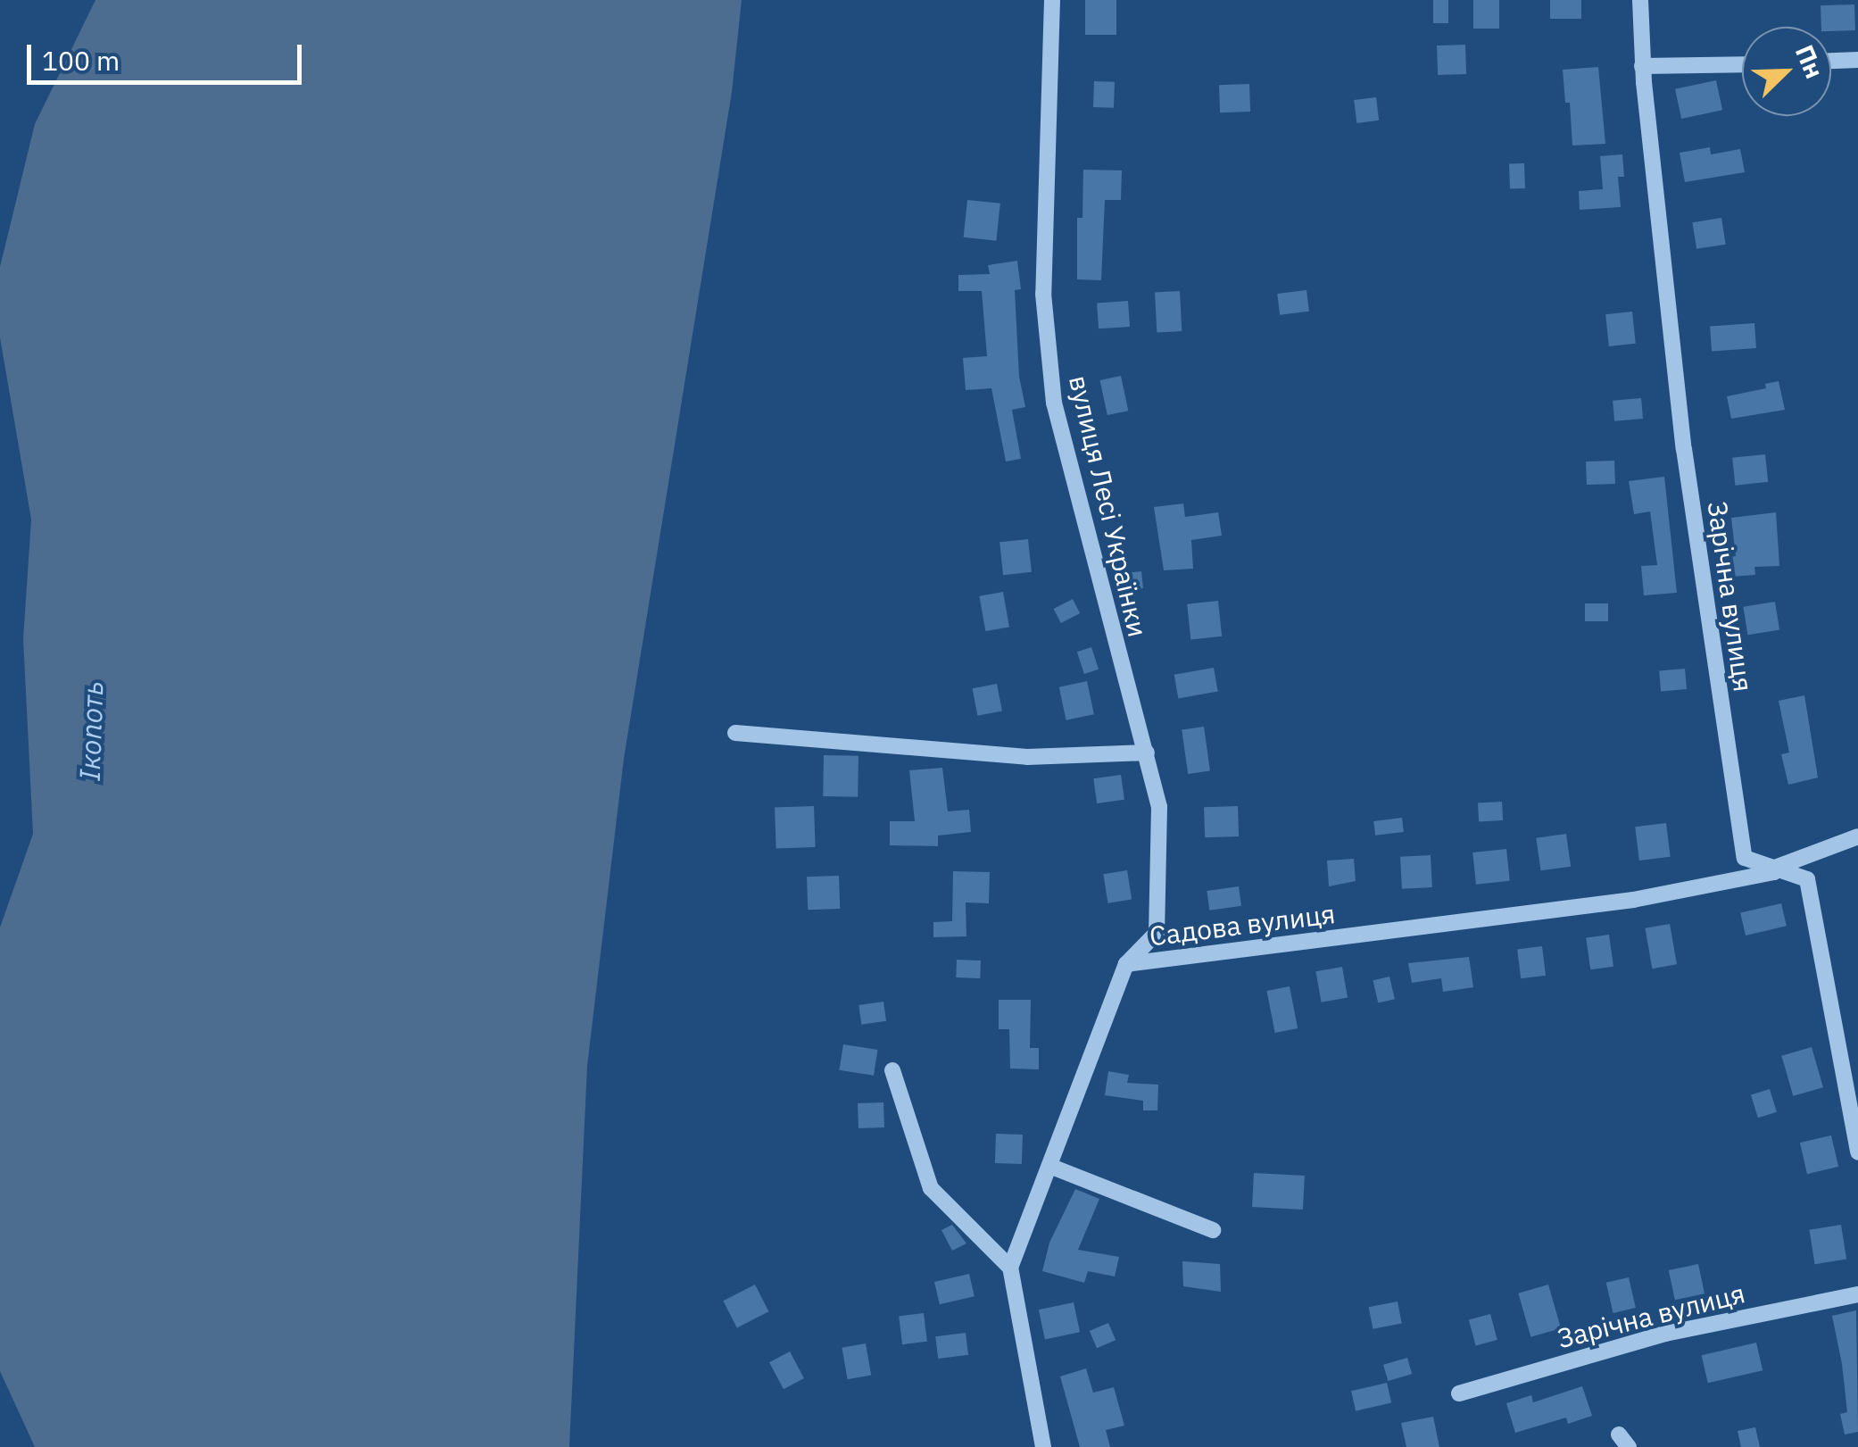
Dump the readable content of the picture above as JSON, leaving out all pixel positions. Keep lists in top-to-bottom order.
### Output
{
  "streets": {
    "street": ["вулиця Лесі Українки", "Зарічна вулиця", "Садова вулиця"]
  },
  "crossings": [
    ["вулиця Лесі Українки", "Садова вулиця"],
    ["Зарічна вулиця", "Садова вулиця"]
  ],
  "water": ["Ікопоть"],
  "scale_bar": "100 m",
  "north": "top right"
}
